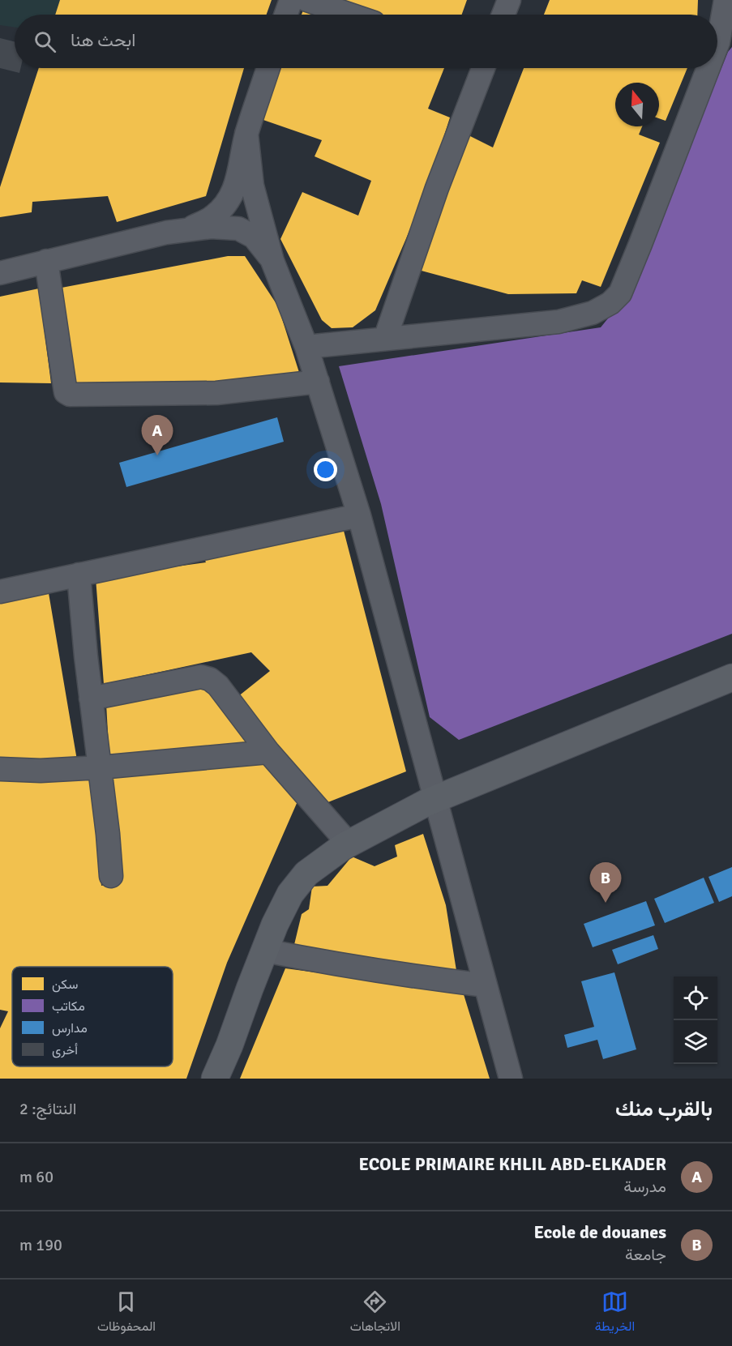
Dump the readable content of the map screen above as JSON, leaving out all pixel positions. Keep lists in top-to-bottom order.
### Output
{
  "legend": [
    "سكن",
    "مكاتب",
    "مدارس",
    "أخرى"
  ],
  "north": "top",
  "page": {
    "search": "ابحث هنا",
    "pins": ["A", "B"],
    "heading": ["بالقرب منك", "النتائج: 2"],
    "list": [
      {
        "mark": "A",
        "name": "ECOLE PRIMAIRE KHLIL ABD-ELKADER",
        "note": "مدرسة",
        "value": "60 m"
      },
      {
        "mark": "B",
        "name": "Ecole de douanes",
        "note": "جامعة",
        "value": "190 m"
      }
    ],
    "nav": ["الخريطة", "الاتجاهات", "المحفوظات"]
  }
}
